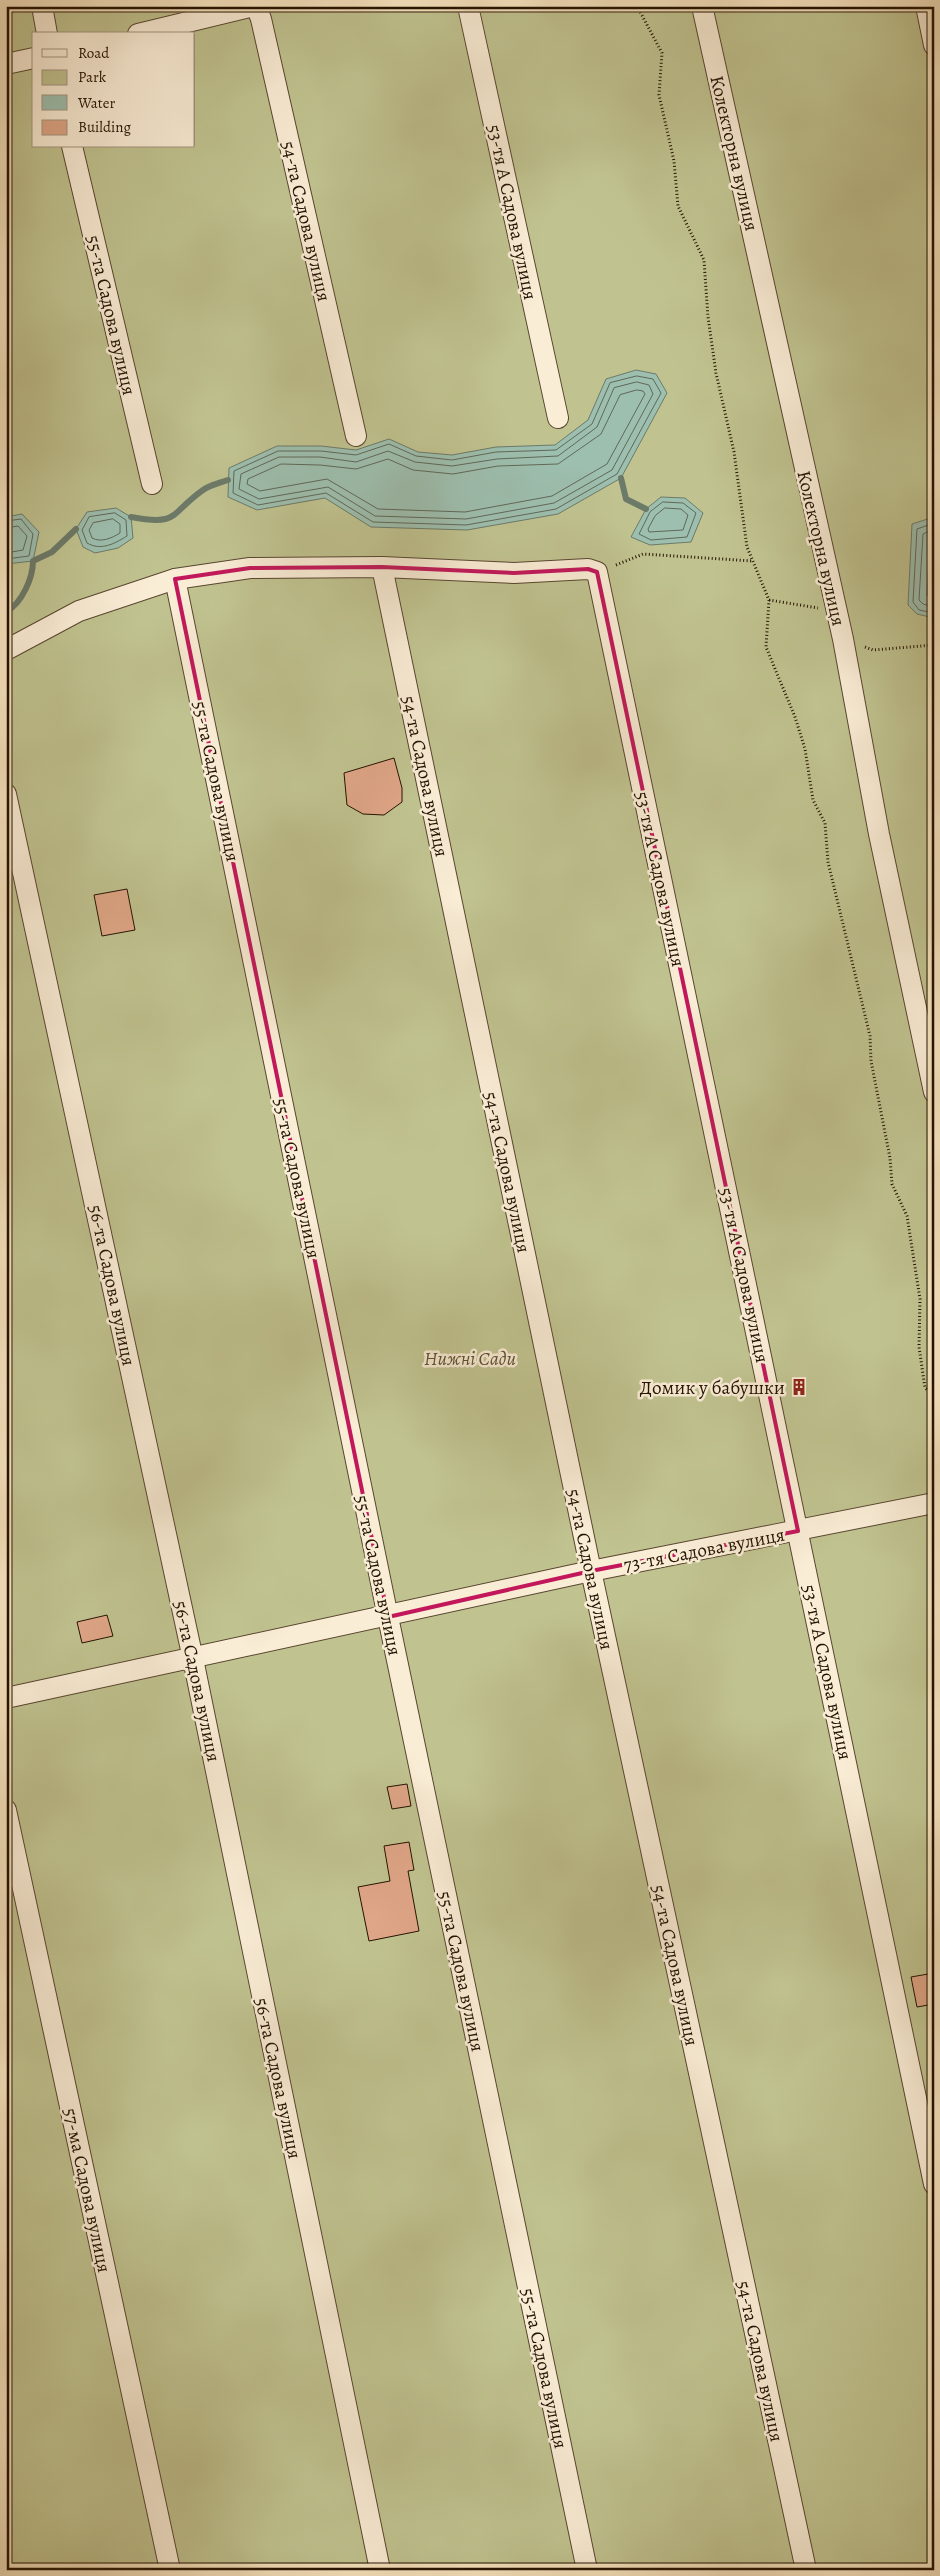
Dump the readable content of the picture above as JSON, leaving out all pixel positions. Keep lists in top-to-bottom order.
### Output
{
  "streets": {
    "street": [
      "Колекторна вулиця",
      "53-тя А Садова вулиця",
      "54-та Садова вулиця",
      "55-та Садова вулиця",
      "56-та Садова вулиця",
      "73-тя Садова вулиця",
      "57-ма Садова вулиця"
    ]
  },
  "crossings": [
    ["53-тя А Садова вулиця", "73-тя Садова вулиця"],
    ["54-та Садова вулиця", "73-тя Садова вулиця"],
    ["55-та Садова вулиця", "73-тя Садова вулиця"],
    ["56-та Садова вулиця", "73-тя Садова вулиця"]
  ],
  "parks": ["Нижні Сади"],
  "places": {
    "building": ["Домик у бабушки"]
  },
  "legend": [
    "Road",
    "Park",
    "Water",
    "Building"
  ]
}
